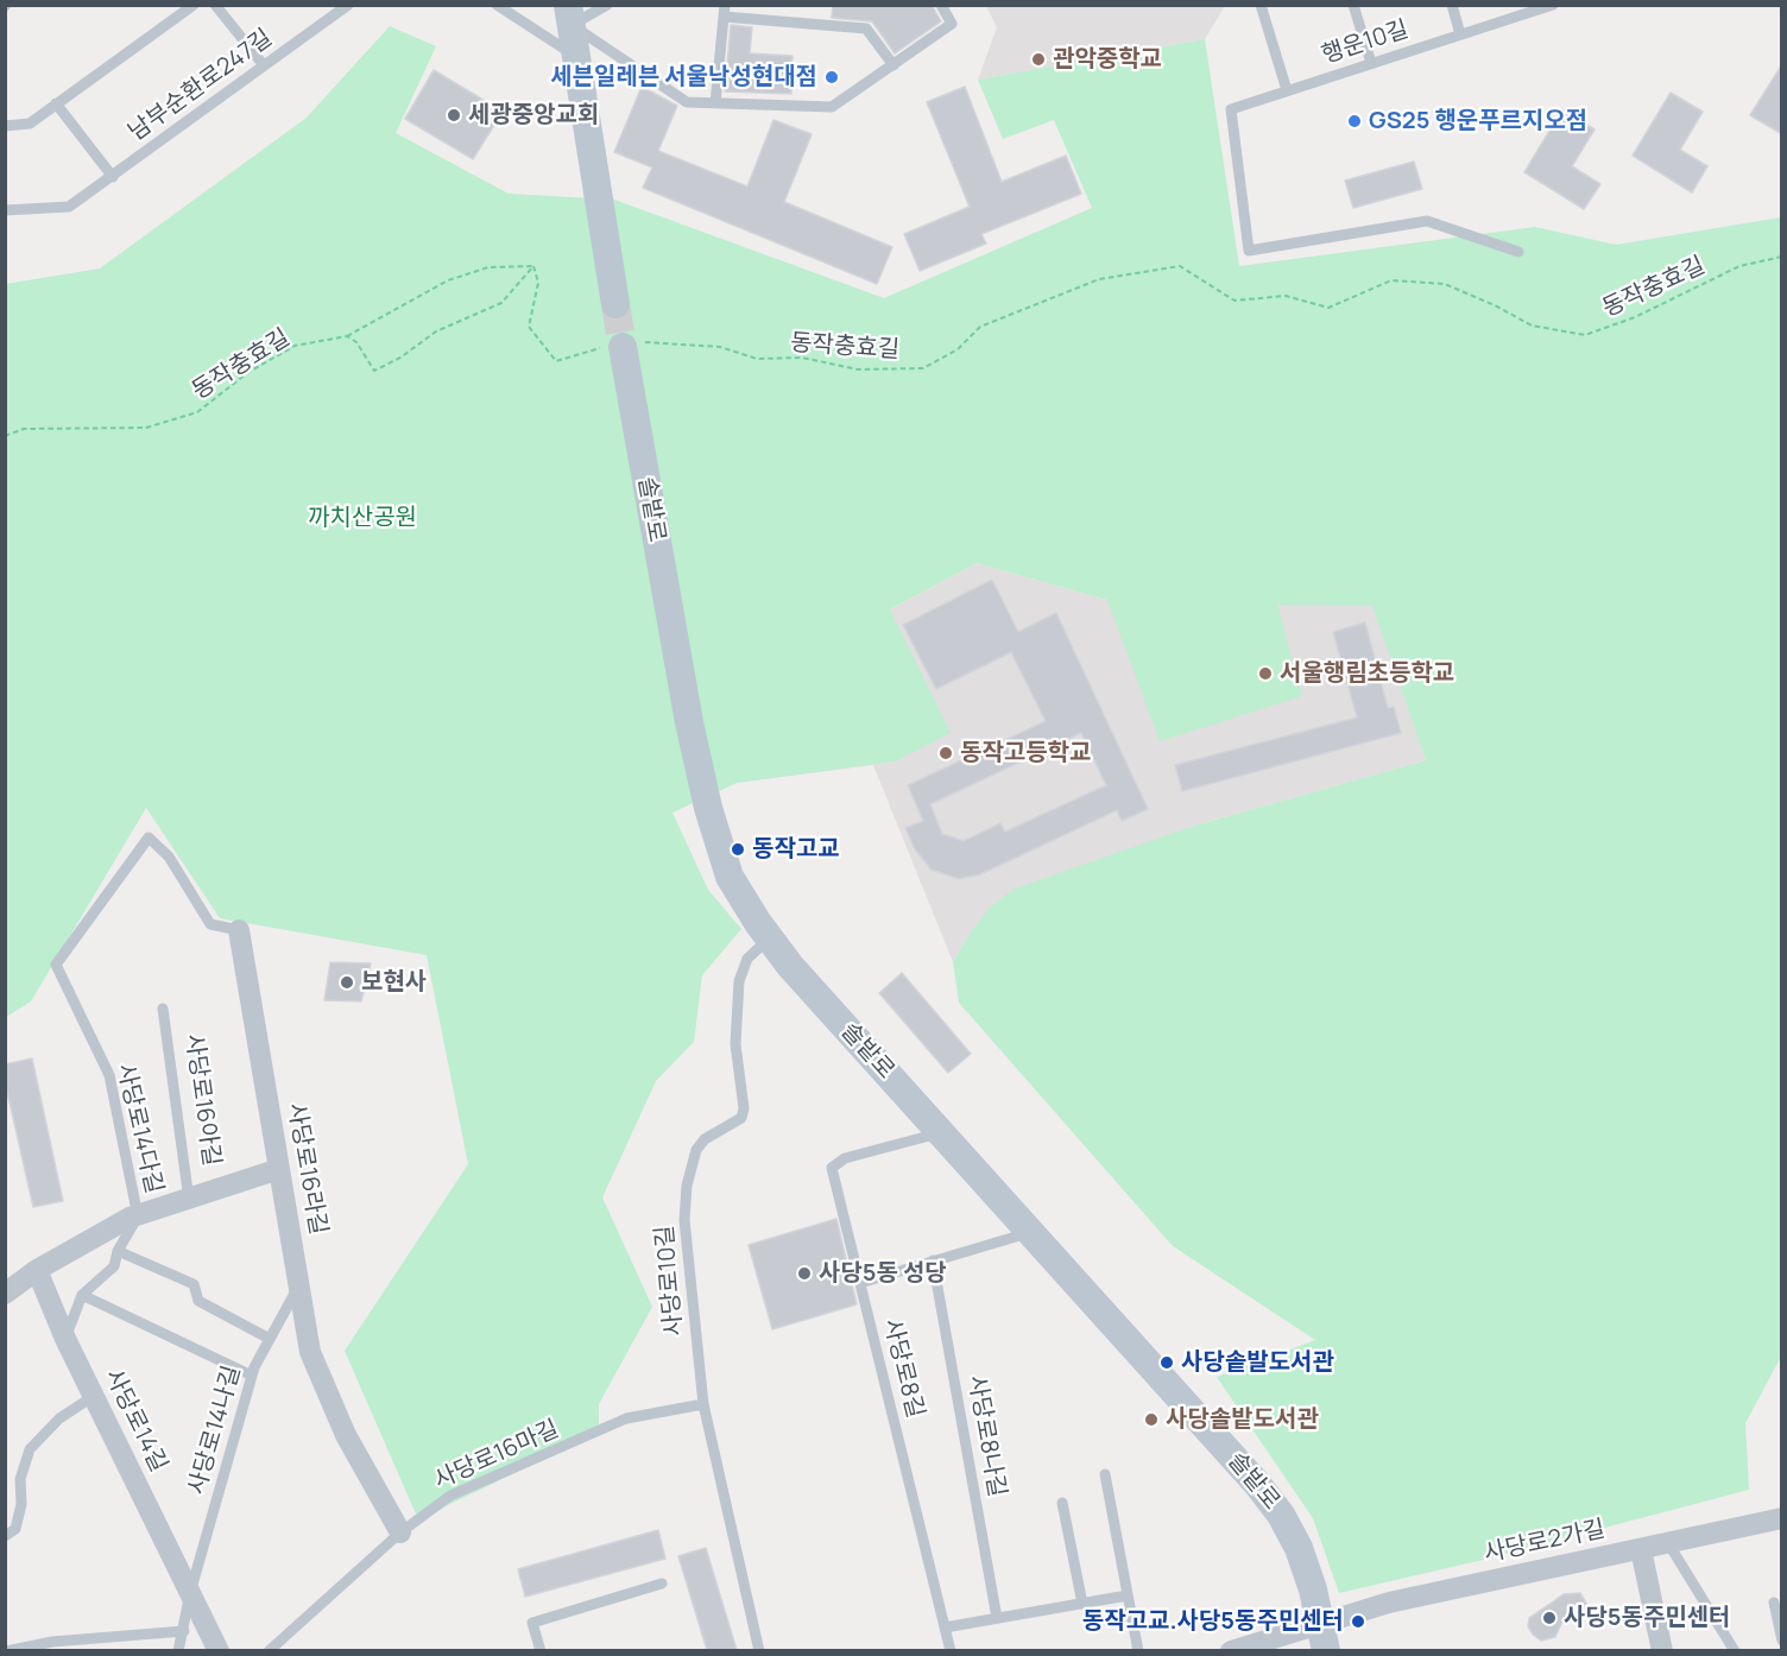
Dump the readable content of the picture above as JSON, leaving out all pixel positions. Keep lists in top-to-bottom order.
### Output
{
  "streets": {
    "street": [
      "솔밭로",
      "사당로16아길",
      "사당로16라길",
      "사당로14길",
      "사당로2가길"
    ],
    "lane": [
      "행운10길",
      "남부순환로247길",
      "사당로14다길",
      "사당로10길",
      "사당로8길",
      "사당로14나길",
      "사당로8나길",
      "사당로16마길"
    ],
    "path": ["동작충효길"]
  },
  "crossings": [
    ["동작충효길", "솔밭로"],
    ["솔밭로", "사당로10길"],
    ["솔밭로", "사당로8길"],
    ["솔밭로", "사당로2가길"],
    ["사당로16아길", "사당로14다길"],
    ["사당로16아길", "사당로16라길"],
    ["사당로16아길", "사당로14길"],
    ["사당로14다길", "사당로16라길"],
    ["사당로14다길", "사당로14길"],
    ["사당로16라길", "사당로14나길"],
    ["사당로16라길", "사당로16마길"],
    ["사당로10길", "사당로16마길"],
    ["사당로14길", "사당로14나길"]
  ],
  "parks": ["까치산공원"],
  "places": [
    "관악중학교",
    "세븐일레븐 서울낙성현대점",
    "세광중앙교회",
    "GS25 행운푸르지오점",
    "서울행림초등학교",
    "동작고등학교",
    "동작고교",
    "보현사",
    "사당5동 성당",
    "사당솥발도서관",
    "사당솔밭도서관",
    "사당5동주민센터",
    "동작고교.사당5동주민센터"
  ]
}
